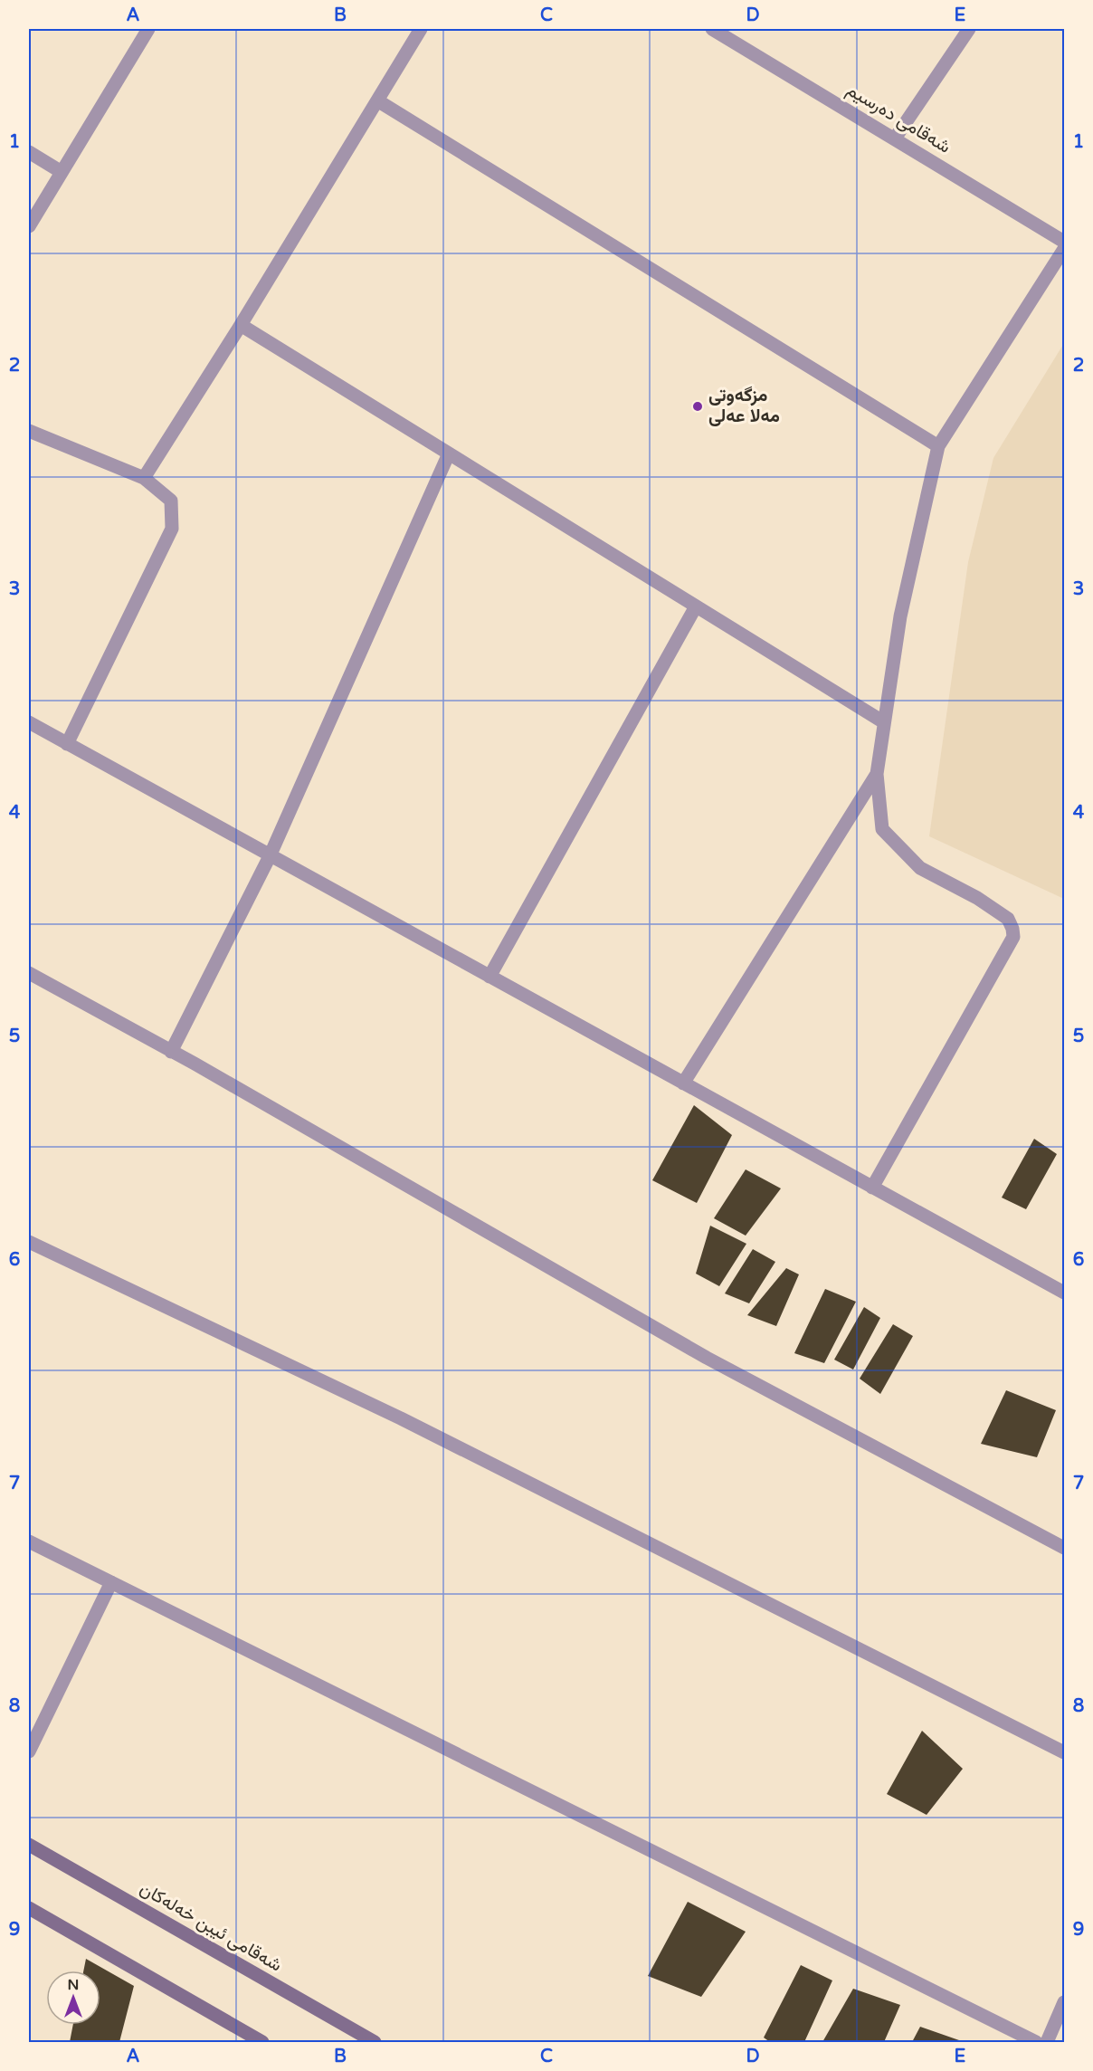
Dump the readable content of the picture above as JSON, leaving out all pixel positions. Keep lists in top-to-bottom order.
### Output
{
  "streets": {
    "main road": ["شەقامی ئیبن خەلەکان"],
    "street": ["شەقامی دەرسیم"]
  },
  "places": ["مزگەوتی مەلا عەلی"],
  "north": "top",
  "grid": {
    "columns": [
      "A",
      "B",
      "C",
      "D",
      "E"
    ],
    "rows": [
      "1",
      "2",
      "3",
      "4",
      "5",
      "6",
      "7",
      "8",
      "9"
    ]
  }
}
